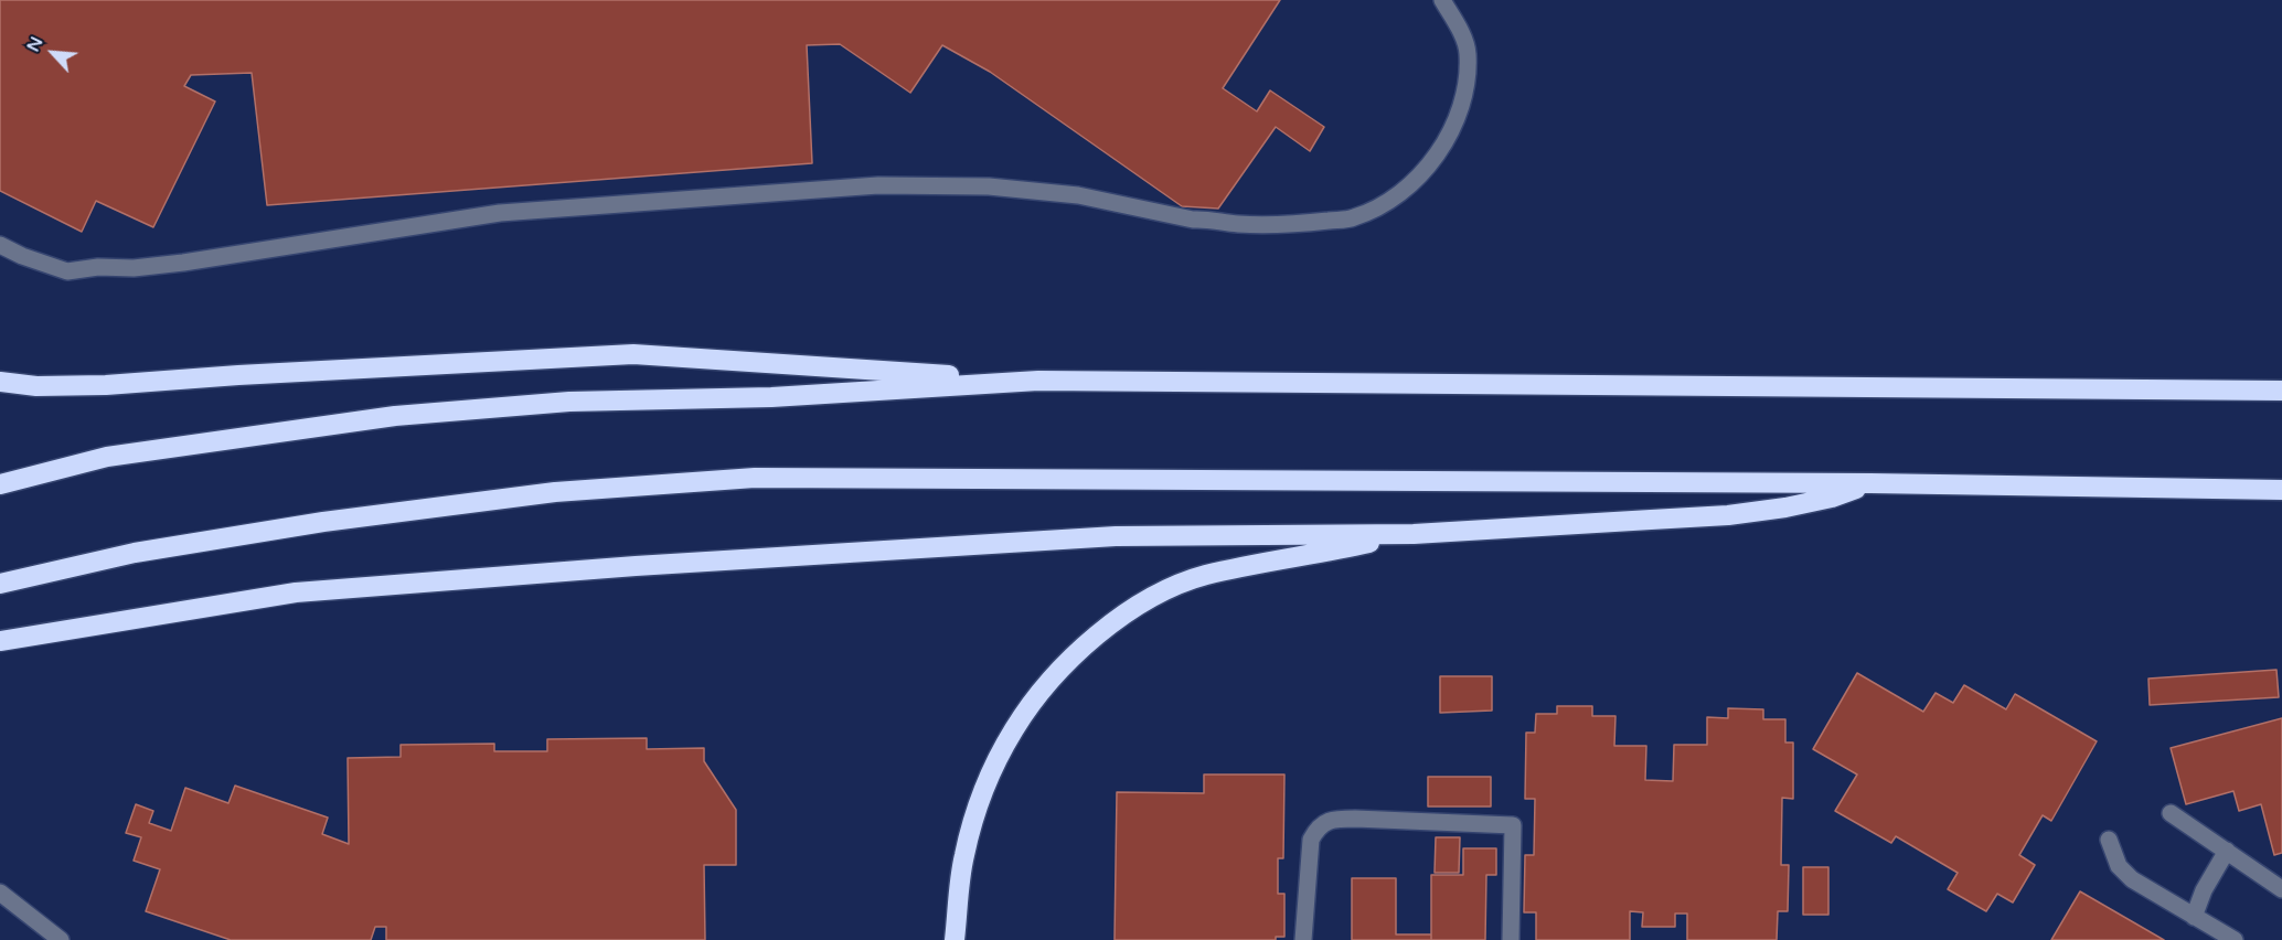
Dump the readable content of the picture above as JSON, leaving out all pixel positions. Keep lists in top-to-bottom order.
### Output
{
  "north": "top left"
}
